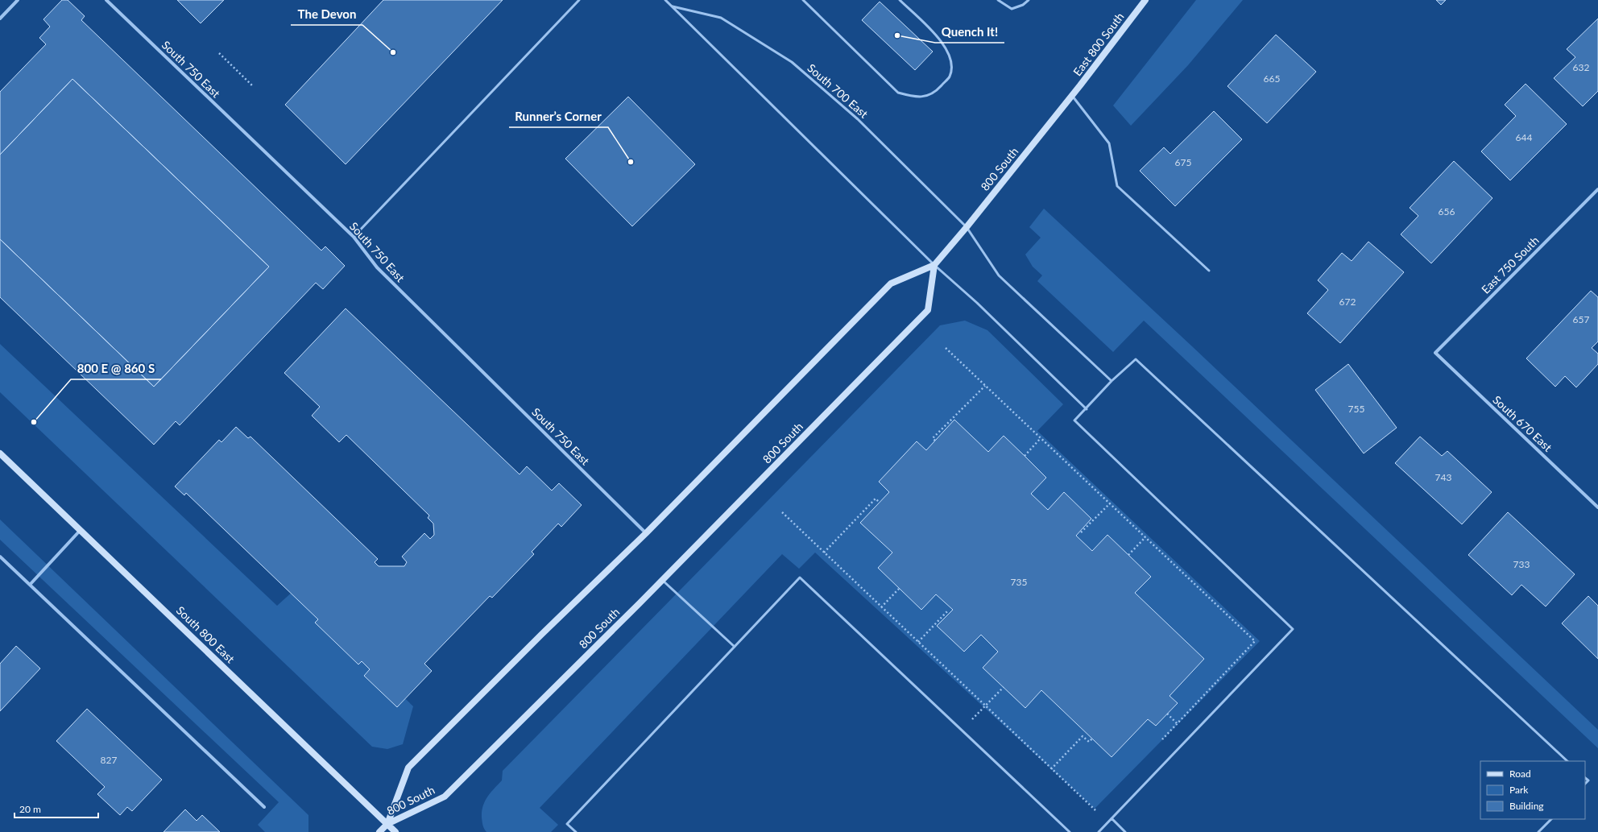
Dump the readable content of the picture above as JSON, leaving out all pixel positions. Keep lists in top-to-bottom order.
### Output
{
  "streets": {
    "main road": ["East 800 South", "800 South", "South 800 East"],
    "street": ["South 750 East", "East 750 South", "South 670 East"],
    "lane": ["South 700 East"]
  },
  "crossings": [
    ["East 800 South", "800 South"],
    ["South 750 East", "800 South"],
    ["South 700 East", "800 South"],
    ["800 South", "South 800 East"],
    ["East 750 South", "South 670 East"]
  ],
  "places": [
    "Quench It!",
    "The Devon",
    "Runner’s Corner",
    "800 E @ 860 S"
  ],
  "house_numbers": [
    "632",
    "665",
    "644",
    "675",
    "656",
    "672",
    "657",
    "755",
    "743",
    "733",
    "735",
    "827"
  ],
  "legend": ["Road", "Park", "Building"],
  "scale_bar": "20 m"
}
